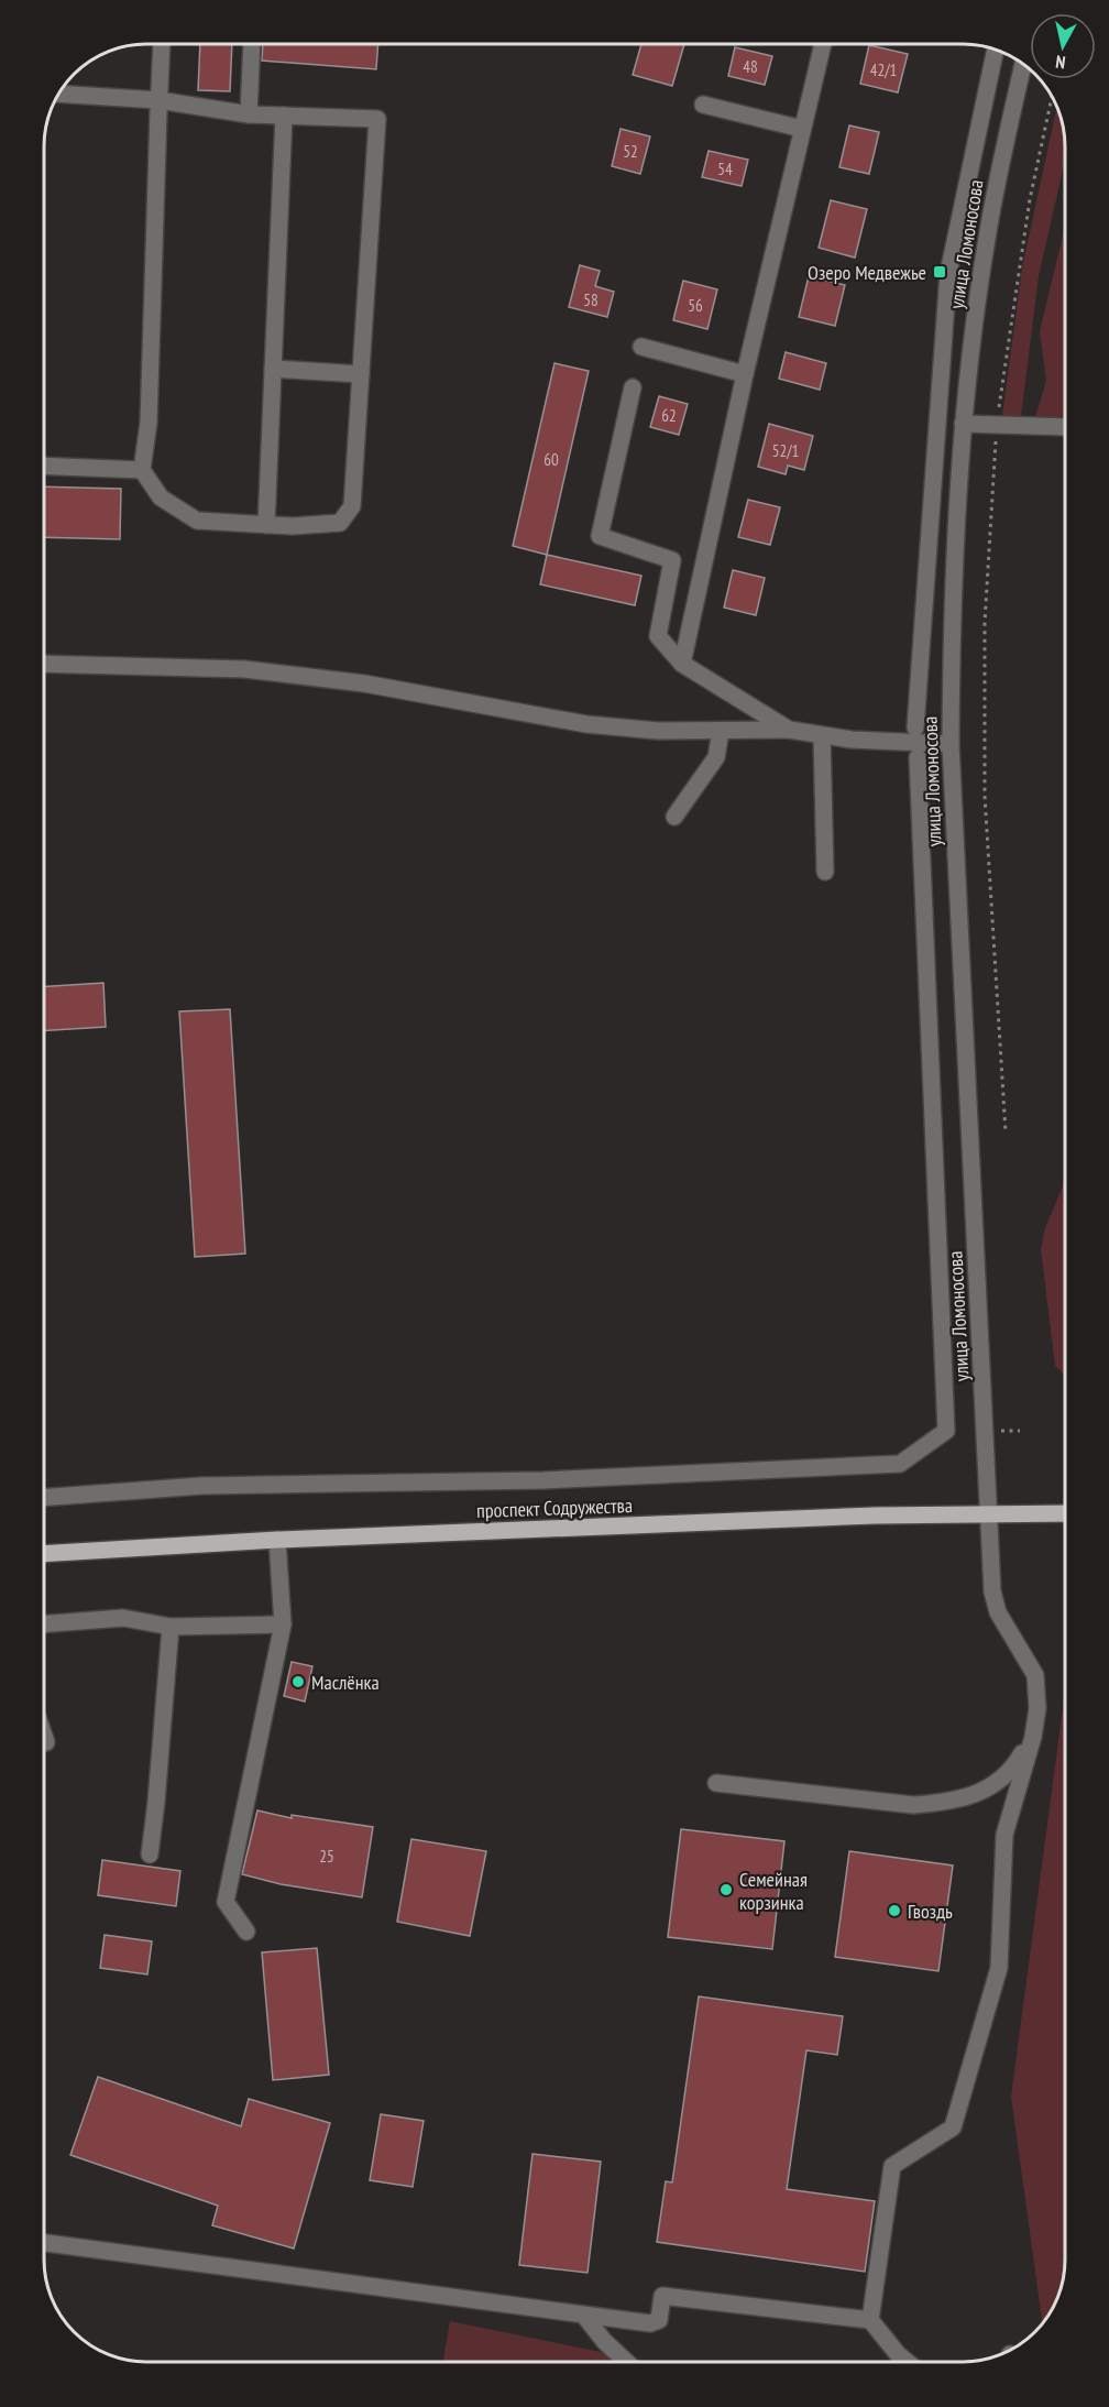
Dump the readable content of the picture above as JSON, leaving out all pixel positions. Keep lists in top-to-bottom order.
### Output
{
  "streets": {
    "main road": ["проспект Содружества"],
    "street": ["улица Ломоносова"]
  },
  "crossings": [
    ["улица Ломоносова", "проспект Содружества"]
  ],
  "places": {
    "transit": ["Озеро Медвежье"],
    "other": ["Маслёнка", "Семейная корзинка", "Гвоздь"]
  },
  "house_numbers": [
    "48",
    "42/1",
    "52",
    "54",
    "58",
    "56",
    "62",
    "52/1",
    "60",
    "25"
  ],
  "north": "bottom"
}
